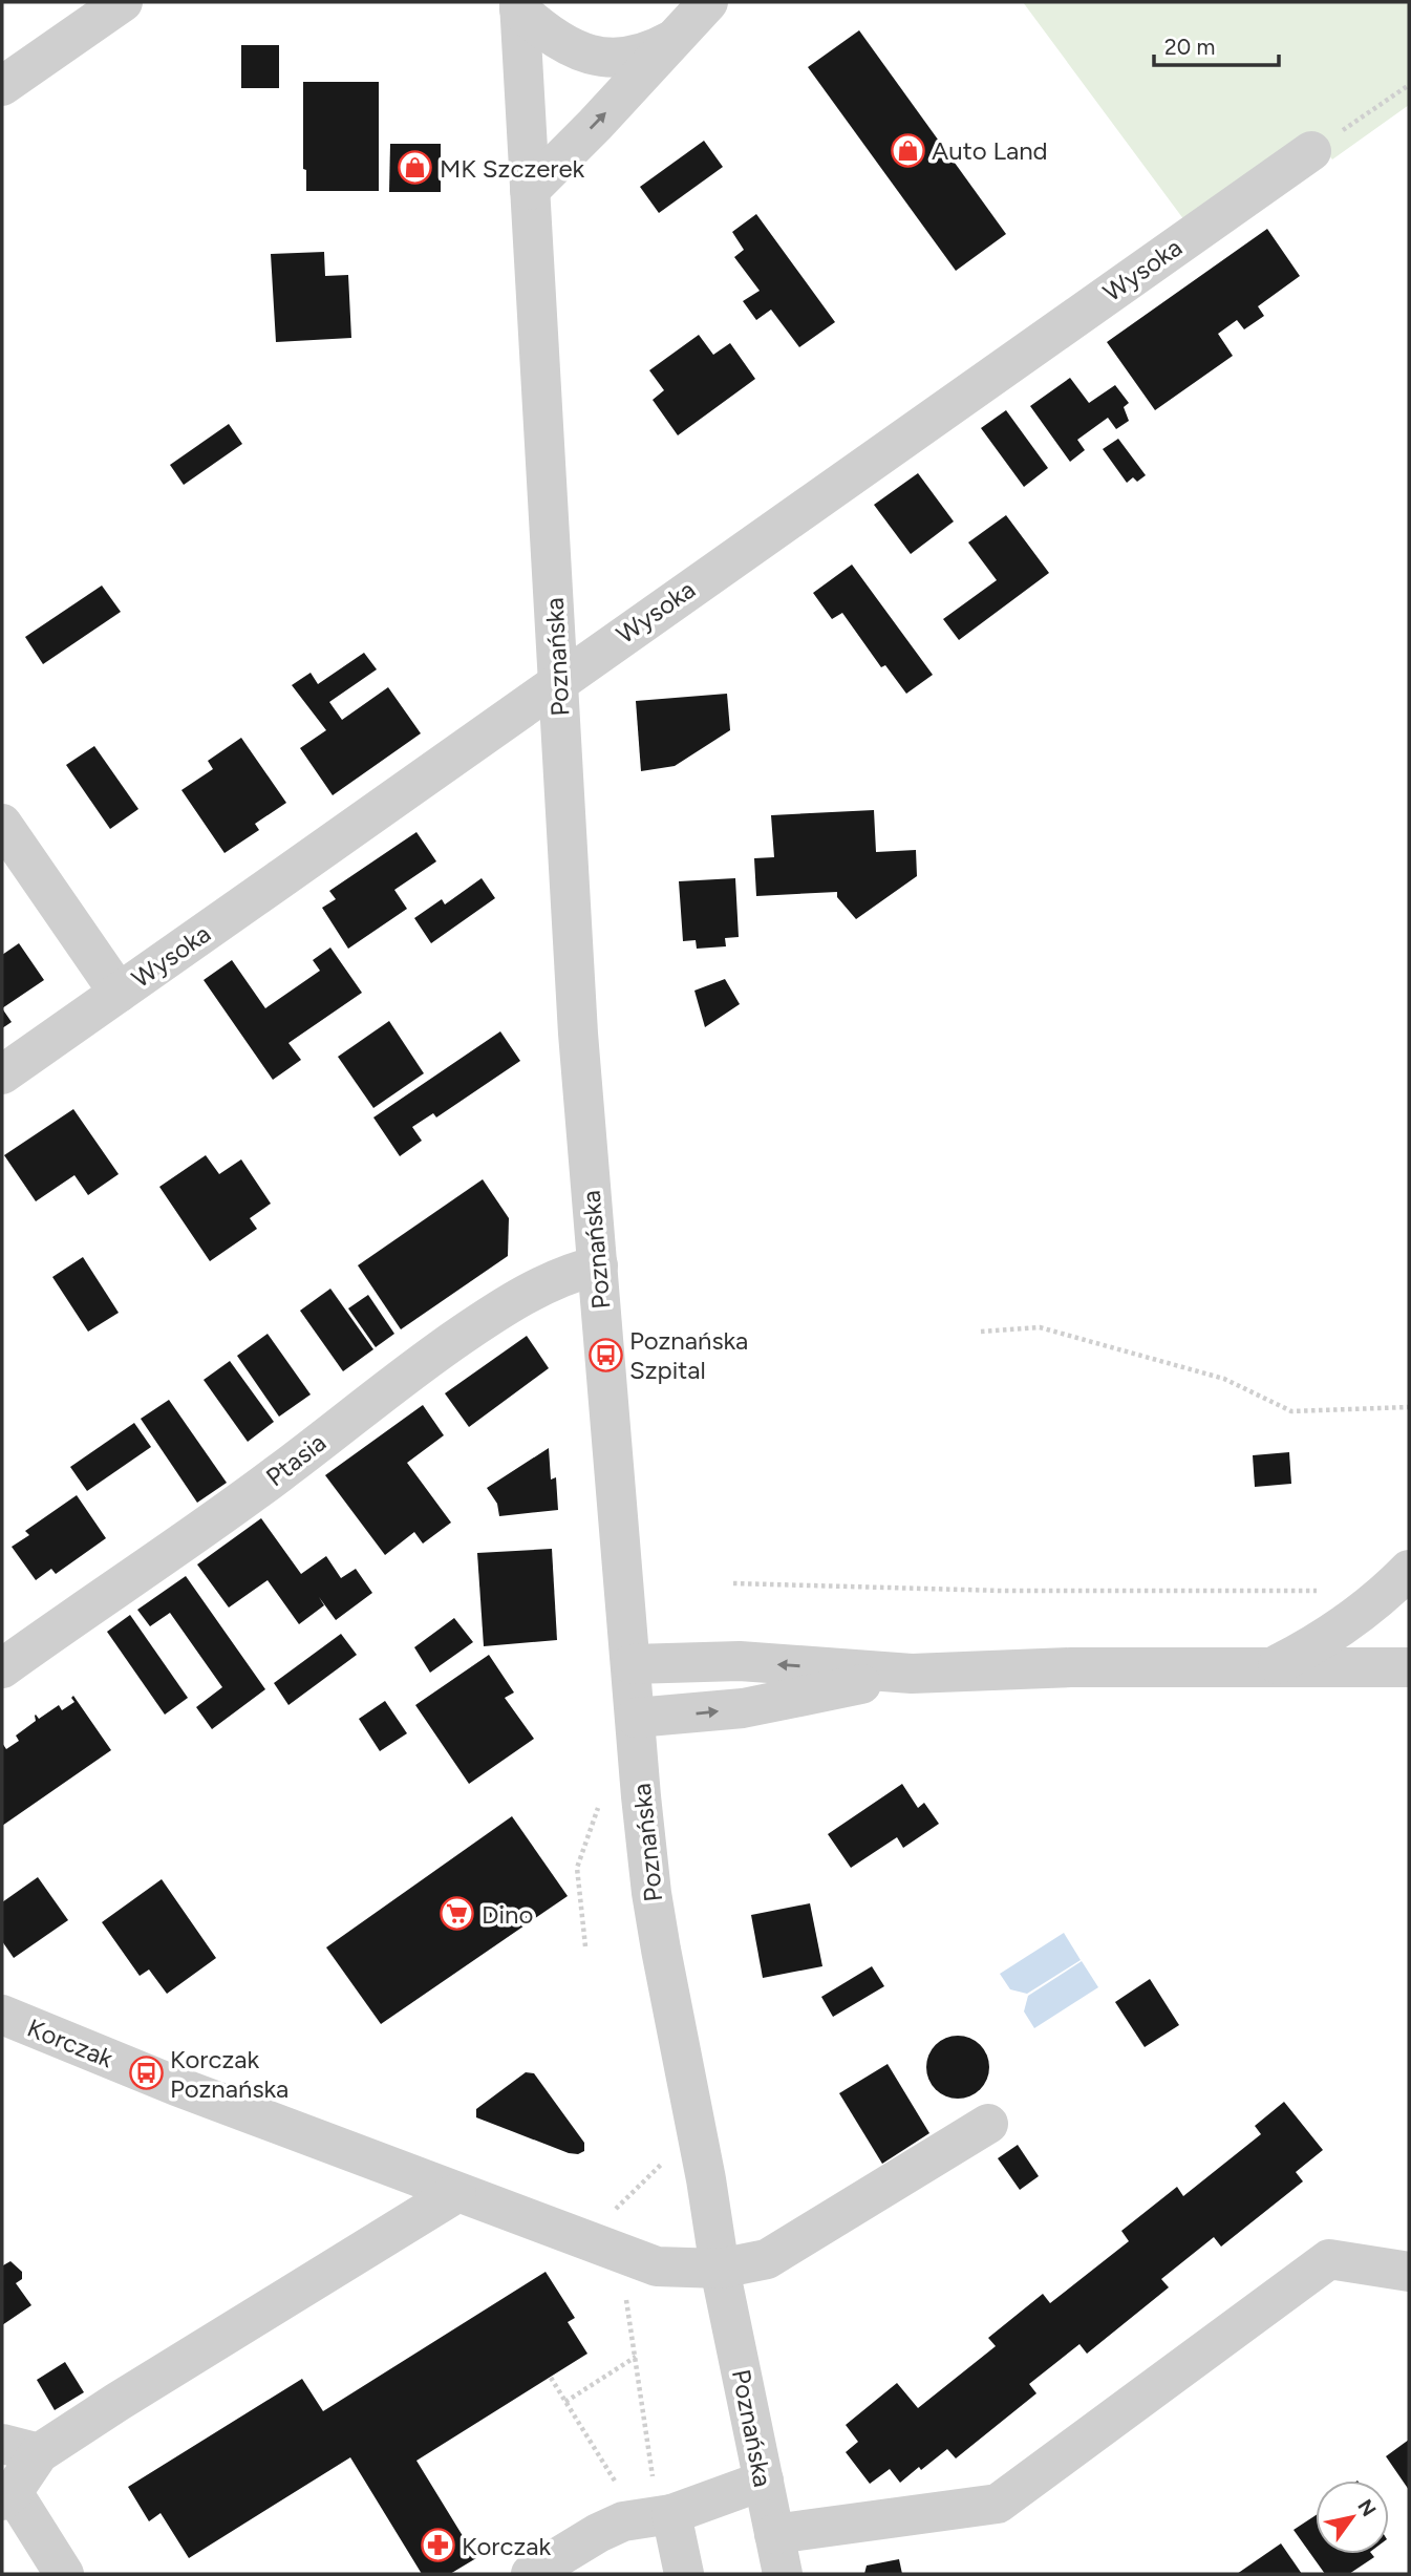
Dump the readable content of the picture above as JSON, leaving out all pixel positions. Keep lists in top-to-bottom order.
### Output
{
  "streets": {
    "street": [
      "Wysoka",
      "Poznańska",
      "Ptasia",
      "Korczak"
    ]
  },
  "crossings": [
    ["Wysoka", "Poznańska"],
    ["Poznańska", "Ptasia"],
    ["Poznańska", "Korczak"]
  ],
  "places": {
    "shop": ["Auto Land", "MK Szczerek"],
    "bus stop": ["Poznańska Szpital", "Korczak Poznańska"],
    "supermarket": ["Dino"],
    "pharmacy": ["Korczak"]
  },
  "scale_bar": "20 m",
  "north": "top right"
}
